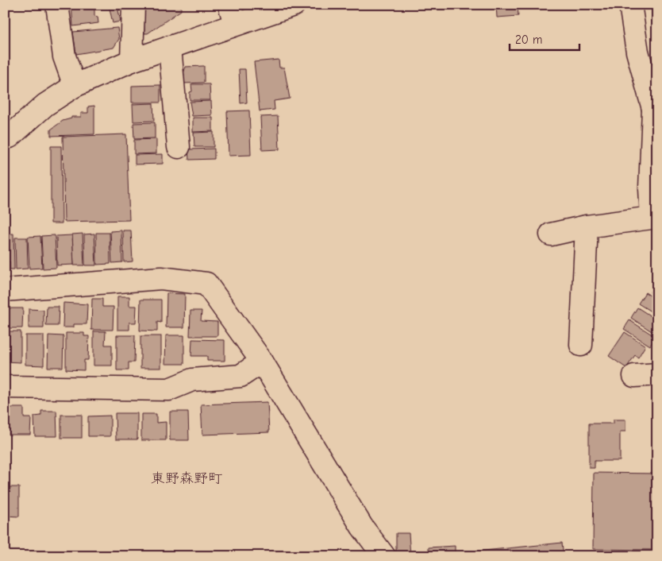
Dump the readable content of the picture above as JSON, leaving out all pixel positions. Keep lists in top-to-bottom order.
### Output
{
  "districts": ["東野森野町"],
  "scale_bar": "20 m"
}
